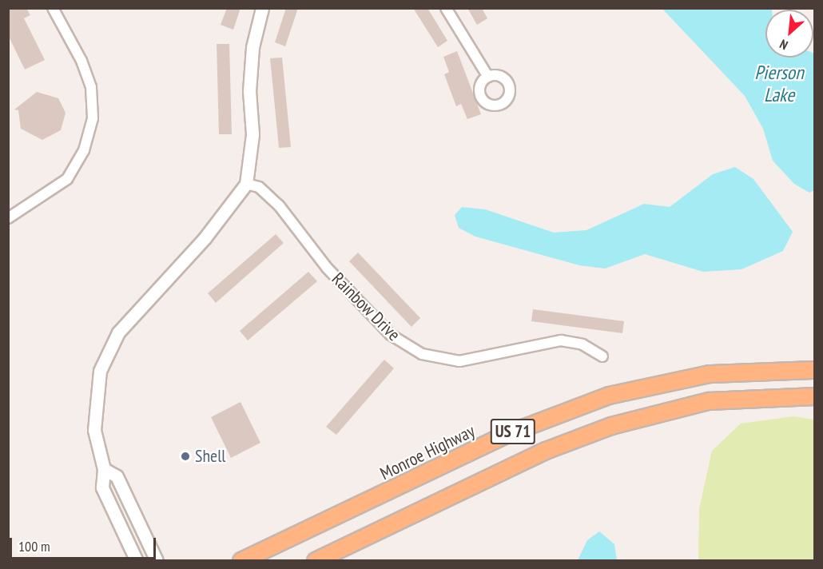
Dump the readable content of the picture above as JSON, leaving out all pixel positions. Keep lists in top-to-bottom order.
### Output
{
  "streets": {
    "highway": ["US 71", "Monroe Highway"],
    "street": ["Rainbow Drive"]
  },
  "water": ["Pierson Lake"],
  "places": ["Shell"],
  "scale_bar": "100 m",
  "north": "bottom left"
}
